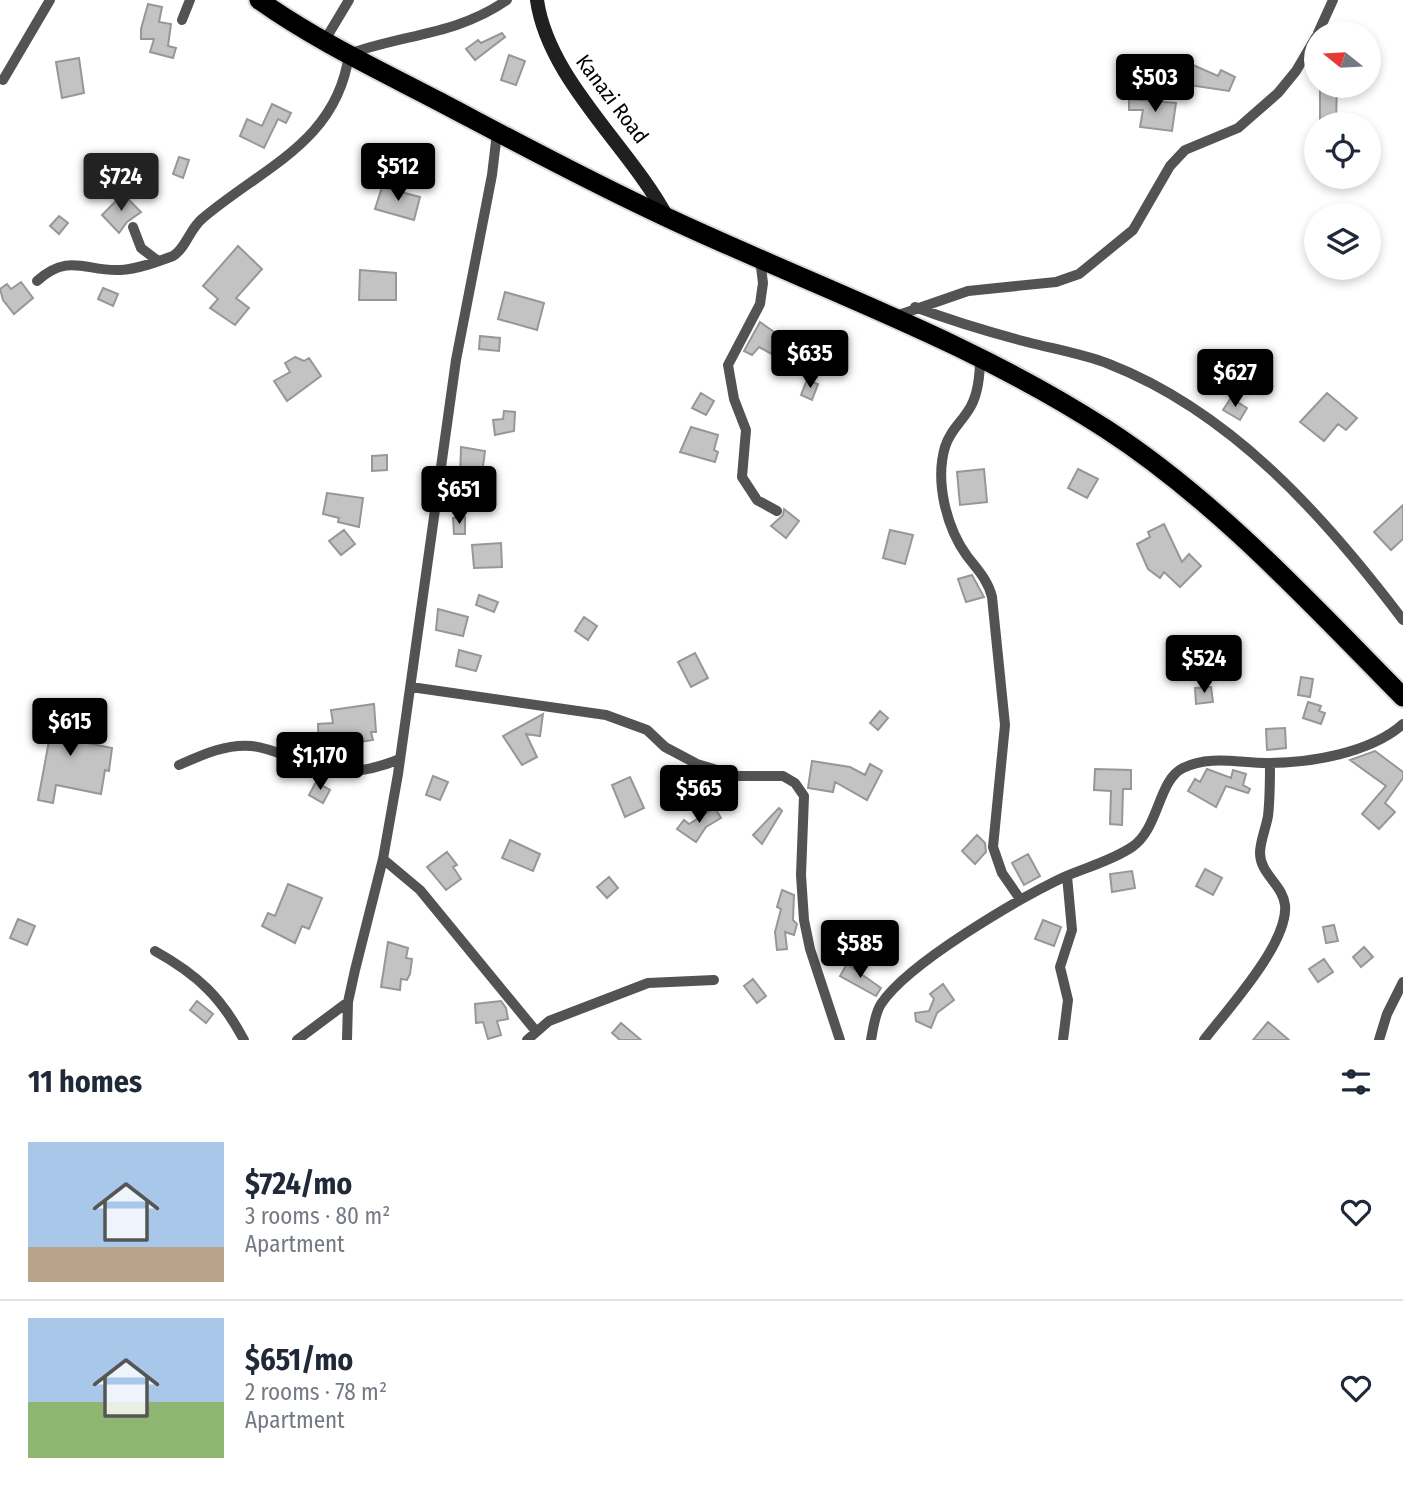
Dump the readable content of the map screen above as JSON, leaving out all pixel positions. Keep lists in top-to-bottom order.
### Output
{
  "streets": {
    "main road": ["Kanazi Road"]
  },
  "north": "left",
  "page": {
    "price": [
      "$503",
      "$512",
      "$724",
      "$635",
      "$627",
      "$651",
      "$524",
      "$615",
      "$1,170",
      "$565",
      "$585"
    ],
    "heading": "11 homes",
    "list": [
      {
        "name": "$724/mo",
        "note": "3 rooms · 80 m² · Apartment"
      },
      {
        "name": "$651/mo",
        "note": "2 rooms · 78 m² · Apartment"
      }
    ]
  }
}
